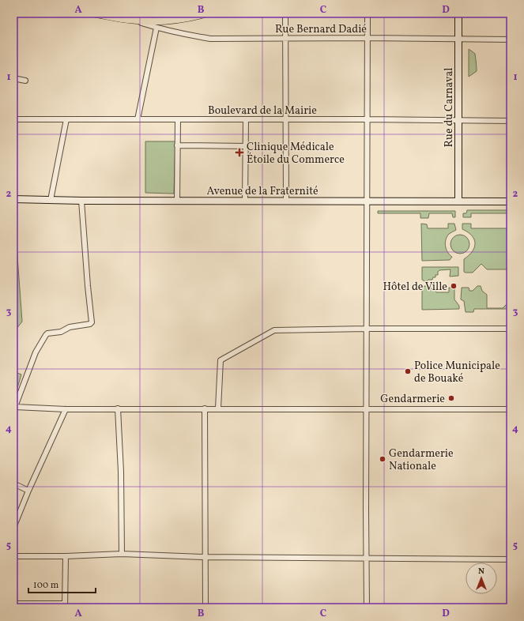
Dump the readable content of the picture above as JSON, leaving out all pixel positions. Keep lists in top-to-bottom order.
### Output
{
  "streets": {
    "street": [
      "Rue Bernard Dadié",
      "Rue du Carnaval",
      "Boulevard de la Mairie",
      "Avenue de la Fraternité"
    ]
  },
  "crossings": [
    ["Rue Bernard Dadié", "Rue du Carnaval"],
    ["Rue du Carnaval", "Boulevard de la Mairie"],
    ["Rue du Carnaval", "Avenue de la Fraternité"]
  ],
  "places": {
    "health": ["Clinique Médicale Étoile du Commerce"],
    "other": [
      "Hôtel de Ville",
      "Police Municipale de Bouaké",
      "Gendarmerie",
      "Gendarmerie Nationale"
    ]
  },
  "scale_bar": "100 m",
  "north": "top",
  "grid": {
    "columns": [
      "A",
      "B",
      "C",
      "D"
    ],
    "rows": [
      "1",
      "2",
      "3",
      "4",
      "5"
    ]
  }
}
